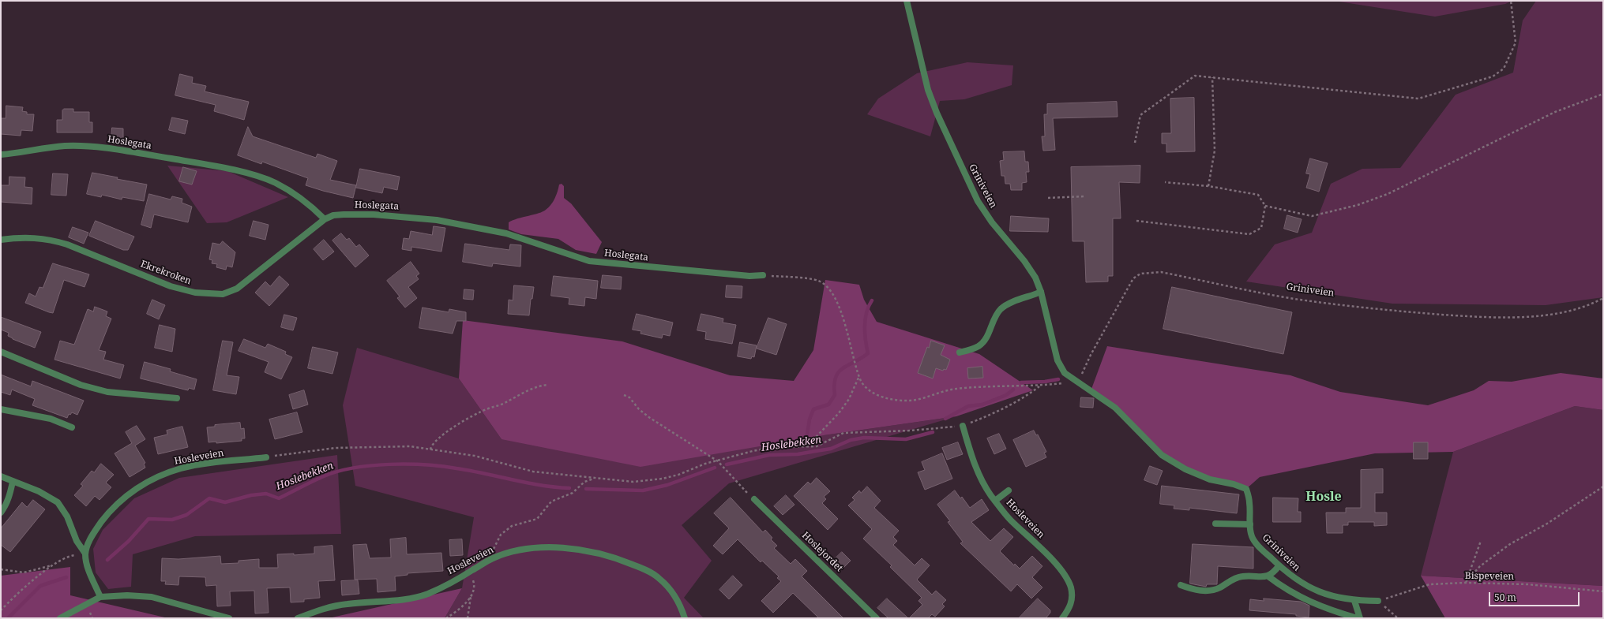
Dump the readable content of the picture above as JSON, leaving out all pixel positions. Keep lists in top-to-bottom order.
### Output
{
  "streets": {
    "street": [
      "Hoslegata",
      "Griniveien",
      "Ekrekroken",
      "Hosleveien",
      "Hoslejordet"
    ],
    "path": ["Bispeveien"]
  },
  "crossings": [
    ["Hoslegata", "Ekrekroken"],
    ["Griniveien", "Bispeveien"]
  ],
  "districts": ["Hosle"],
  "water": ["Hoslebekken"],
  "scale_bar": "50 m"
}
